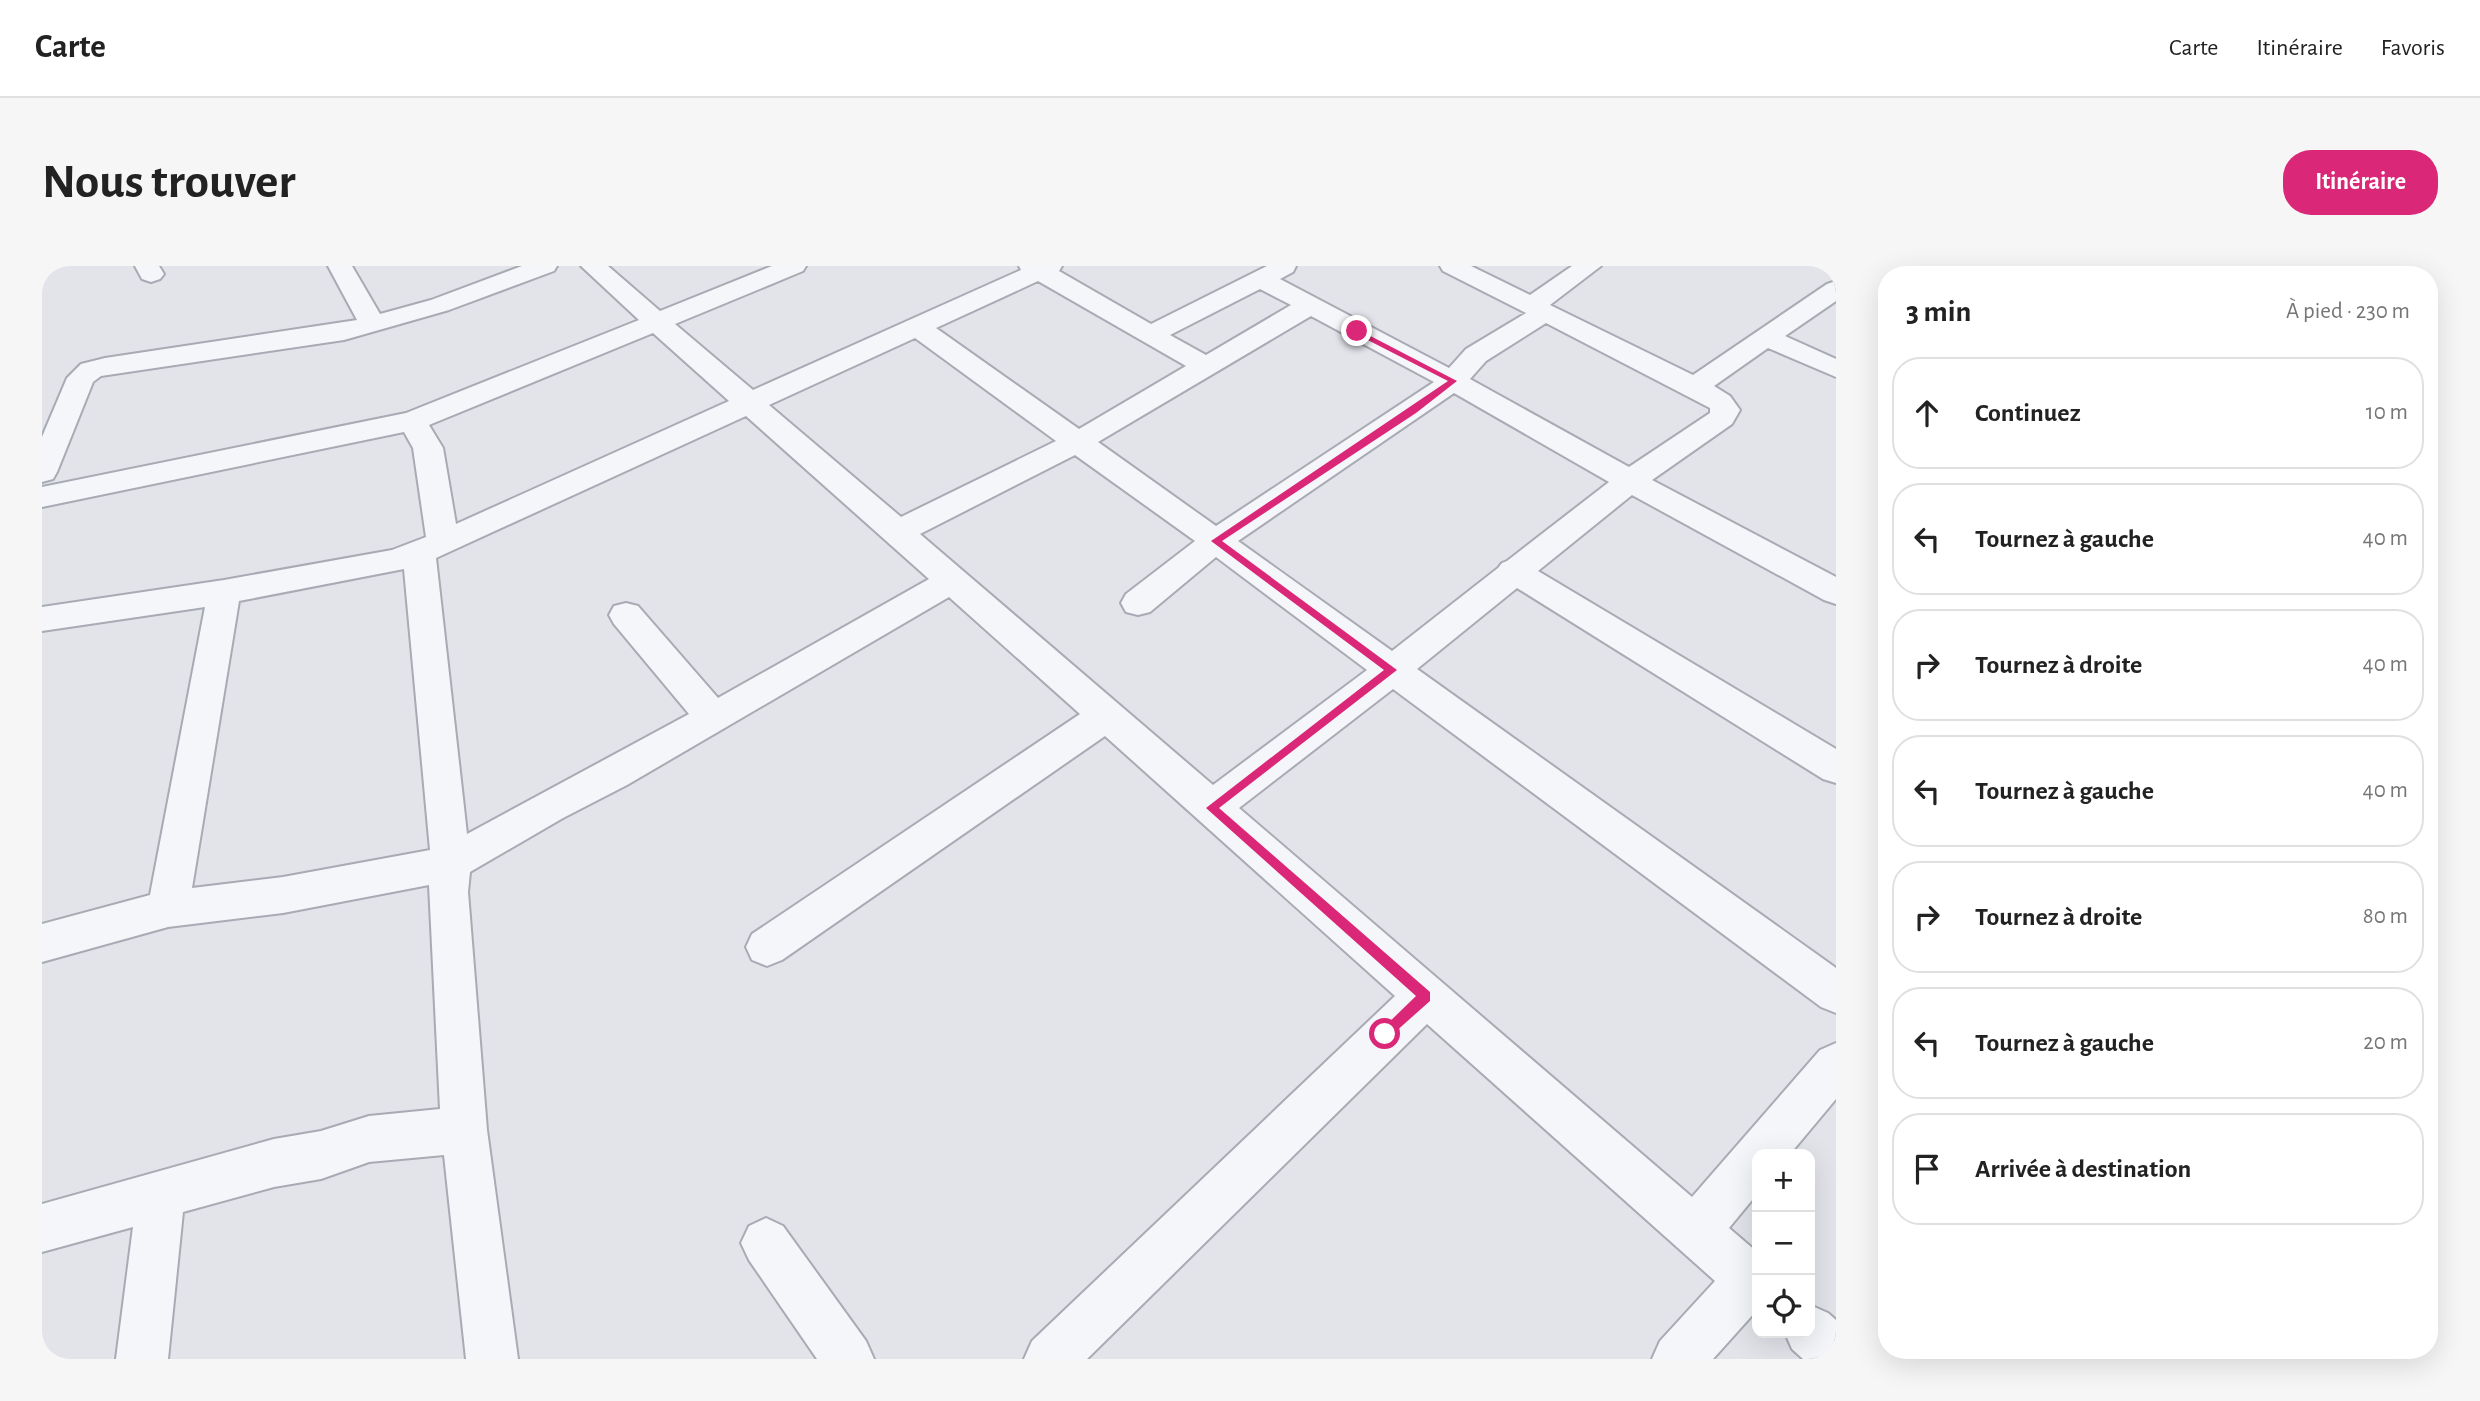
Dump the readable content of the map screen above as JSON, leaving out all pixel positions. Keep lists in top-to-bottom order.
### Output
{
  "page": {
    "header": "Carte",
    "nav": ["Carte", "Itinéraire", "Favoris"],
    "buttons": "Itinéraire",
    "title": "Nous trouver",
    "heading": ["3 min", "À pied · 230 m"],
    "list": [
      ["Continuez", "10 m"],
      ["Tournez à gauche", "40 m"],
      ["Tournez à droite", "40 m"],
      ["Tournez à gauche", "40 m"],
      ["Tournez à droite", "80 m"],
      ["Tournez à gauche", "20 m"],
      "Arrivée à destination"
    ],
    "map_buttons": ["+", "−"]
  }
}
